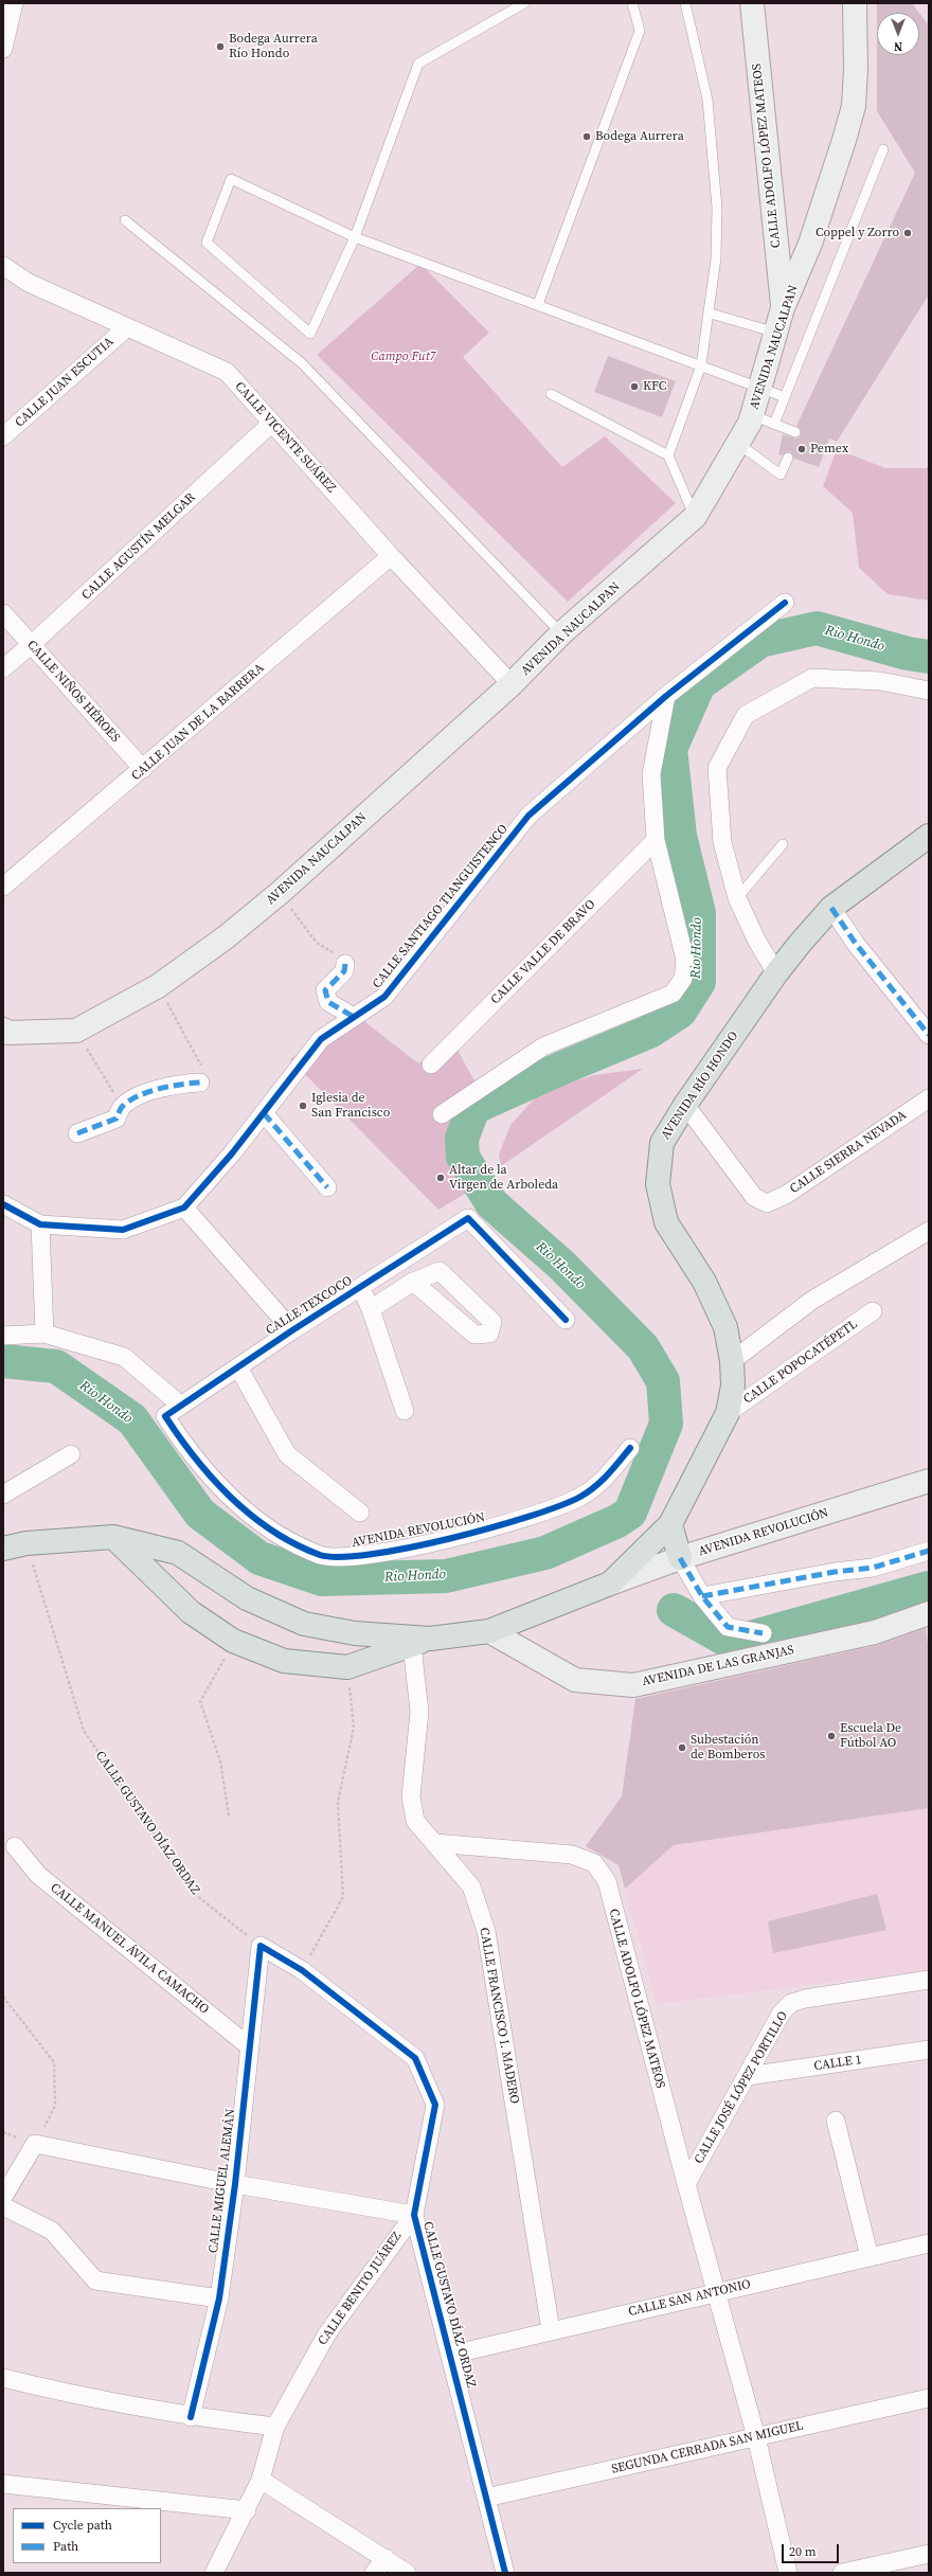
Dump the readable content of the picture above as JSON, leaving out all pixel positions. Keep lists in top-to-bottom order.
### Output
{
  "streets": {
    "main road": [
      "CALLE ADOLFO LÓPEZ MATEOS",
      "AVENIDA NAUCALPAN",
      "AVENIDA RÍO HONDO",
      "AVENIDA REVOLUCIÓN",
      "AVENIDA DE LAS GRANJAS"
    ],
    "street": [
      "CALLE JUAN ESCUTIA",
      "CALLE VICENTE SUÁREZ",
      "CALLE AGUSTÍN MELGAR",
      "CALLE NIÑOS HÉROES",
      "CALLE JUAN DE LA BARRERA",
      "CALLE SANTIAGO TIANGUISTENCO",
      "CALLE VALLE DE BRAVO",
      "CALLE SIERRA NEVADA",
      "CALLE TEXCOCO",
      "CALLE POPOCATÉPETL",
      "CALLE GUSTAVO DÍAZ ORDAZ",
      "CALLE MANUEL ÁVILA CAMACHO",
      "CALLE FRANCISCO I. MADERO",
      "CALLE 1",
      "CALLE JOSÉ LÓPEZ PORTILLO",
      "CALLE MIGUEL ALEMÁN",
      "CALLE BENITO JUÁREZ",
      "CALLE SAN ANTONIO",
      "SEGUNDA CERRADA SAN MIGUEL"
    ]
  },
  "crossings": [
    ["CALLE ADOLFO LÓPEZ MATEOS", "AVENIDA NAUCALPAN"],
    ["CALLE ADOLFO LÓPEZ MATEOS", "CALLE FRANCISCO I. MADERO"],
    ["CALLE ADOLFO LÓPEZ MATEOS", "CALLE JOSÉ LÓPEZ PORTILLO"],
    ["CALLE ADOLFO LÓPEZ MATEOS", "CALLE SAN ANTONIO"],
    ["CALLE ADOLFO LÓPEZ MATEOS", "SEGUNDA CERRADA SAN MIGUEL"],
    ["AVENIDA NAUCALPAN", "CALLE VICENTE SUÁREZ"],
    ["CALLE JUAN ESCUTIA", "CALLE VICENTE SUÁREZ"],
    ["CALLE VICENTE SUÁREZ", "CALLE AGUSTÍN MELGAR"],
    ["CALLE VICENTE SUÁREZ", "CALLE JUAN DE LA BARRERA"],
    ["CALLE AGUSTÍN MELGAR", "CALLE NIÑOS HÉROES"],
    ["CALLE NIÑOS HÉROES", "CALLE JUAN DE LA BARRERA"],
    ["AVENIDA RÍO HONDO", "CALLE SIERRA NEVADA"],
    ["AVENIDA RÍO HONDO", "CALLE POPOCATÉPETL"],
    ["AVENIDA RÍO HONDO", "AVENIDA REVOLUCIÓN"],
    ["CALLE TEXCOCO", "AVENIDA REVOLUCIÓN"],
    ["AVENIDA REVOLUCIÓN", "AVENIDA DE LAS GRANJAS"],
    ["AVENIDA REVOLUCIÓN", "CALLE FRANCISCO I. MADERO"],
    ["CALLE GUSTAVO DÍAZ ORDAZ", "CALLE MIGUEL ALEMÁN"],
    ["CALLE GUSTAVO DÍAZ ORDAZ", "CALLE BENITO JUÁREZ"],
    ["CALLE GUSTAVO DÍAZ ORDAZ", "CALLE SAN ANTONIO"],
    ["CALLE GUSTAVO DÍAZ ORDAZ", "SEGUNDA CERRADA SAN MIGUEL"],
    ["CALLE MANUEL ÁVILA CAMACHO", "CALLE MIGUEL ALEMÁN"],
    ["CALLE FRANCISCO I. MADERO", "CALLE SAN ANTONIO"],
    ["CALLE 1", "CALLE JOSÉ LÓPEZ PORTILLO"]
  ],
  "water": ["Rio Hondo"],
  "parks": ["Campo Fut7"],
  "places": [
    "Bodega Aurrera Río Hondo",
    "Bodega Aurrera",
    "Coppel y Zorro",
    "KFC",
    "Pemex",
    "Iglesia de San Francisco",
    "Altar de la Virgen de Arboleda",
    "Escuela De Fútbol AO",
    "Subestación de Bomberos"
  ],
  "legend": ["Cycle path", "Path"],
  "scale_bar": "20 m",
  "north": "bottom"
}
